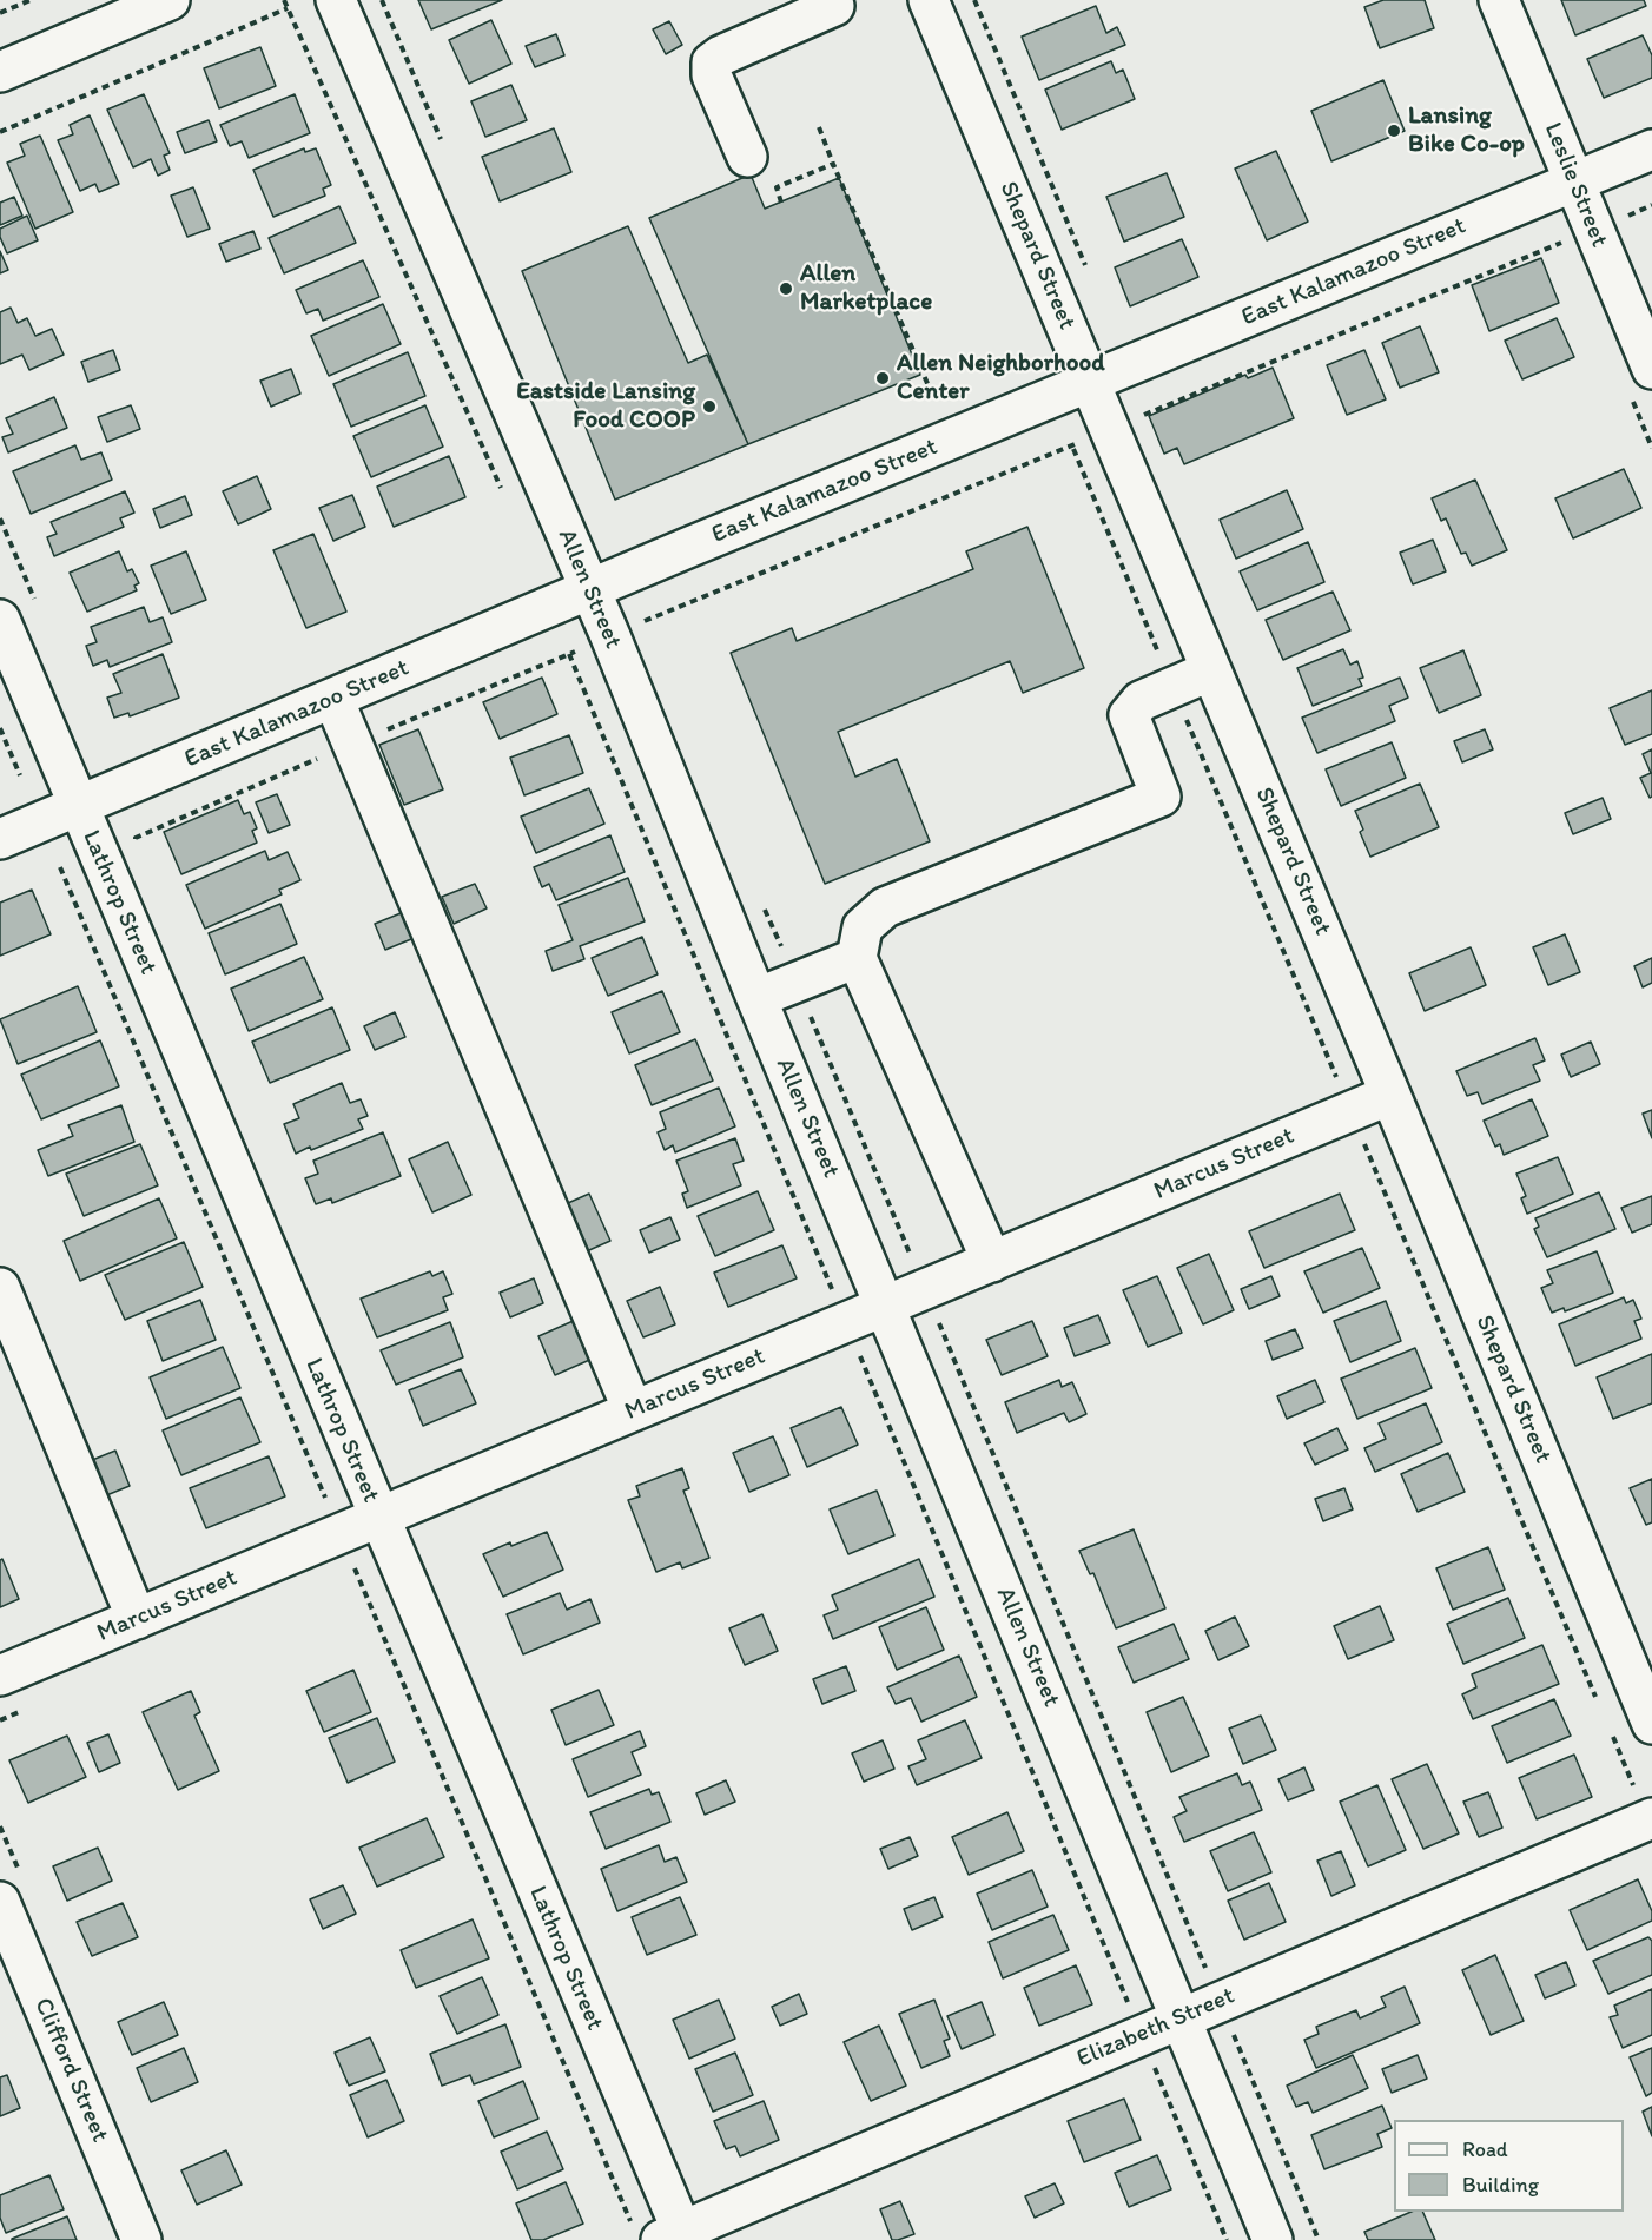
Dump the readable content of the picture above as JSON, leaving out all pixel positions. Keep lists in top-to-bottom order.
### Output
{
  "streets": {
    "street": [
      "Leslie Street",
      "Shepard Street",
      "East Kalamazoo Street",
      "Allen Street",
      "Lathrop Street",
      "Marcus Street",
      "Elizabeth Street",
      "Clifford Street"
    ]
  },
  "crossings": [
    ["Leslie Street", "East Kalamazoo Street"],
    ["Shepard Street", "East Kalamazoo Street"],
    ["Shepard Street", "Marcus Street"],
    ["East Kalamazoo Street", "Allen Street"],
    ["East Kalamazoo Street", "Lathrop Street"],
    ["Allen Street", "Marcus Street"],
    ["Allen Street", "Elizabeth Street"],
    ["Lathrop Street", "Marcus Street"],
    ["Lathrop Street", "Elizabeth Street"]
  ],
  "places": [
    "Lansing Bike Co-op",
    "Allen Marketplace",
    "Allen Neighborhood Center",
    "Eastside Lansing Food COOP"
  ],
  "legend": ["Road", "Building"]
}
